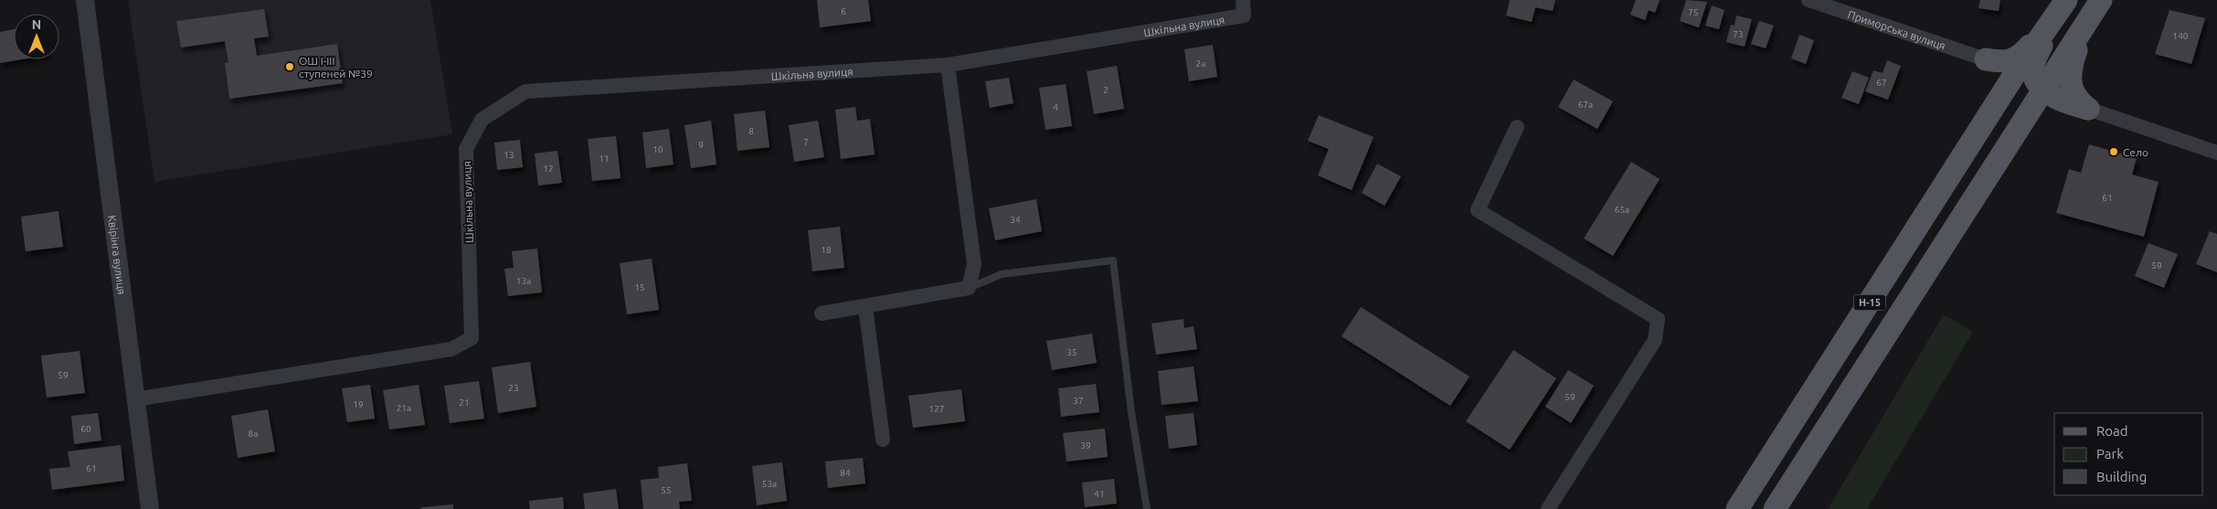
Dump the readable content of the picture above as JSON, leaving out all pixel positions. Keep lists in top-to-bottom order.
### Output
{
  "streets": {
    "main road": ["Н-15"],
    "street": ["Шкільна вулиця", "Приморська вулиця", "Квірінга вулиця"]
  },
  "crossings": [
    ["Шкільна вулиця", "Квірінга вулиця"]
  ],
  "places": ["ОШ I-III ступеней №39", "Село"],
  "house_numbers": [
    "6",
    "75",
    "73",
    "140",
    "2а",
    "67",
    "2",
    "67а",
    "4",
    "8",
    "7",
    "9",
    "10",
    "13",
    "11",
    "12",
    "61",
    "65а",
    "34",
    "18",
    "59",
    "13а",
    "15",
    "35",
    "59",
    "23",
    "59",
    "37",
    "21",
    "19",
    "21а",
    "127",
    "60",
    "8а",
    "39",
    "61",
    "84",
    "53а",
    "55",
    "41"
  ],
  "legend": ["Road", "Park", "Building"],
  "north": "top"
}
